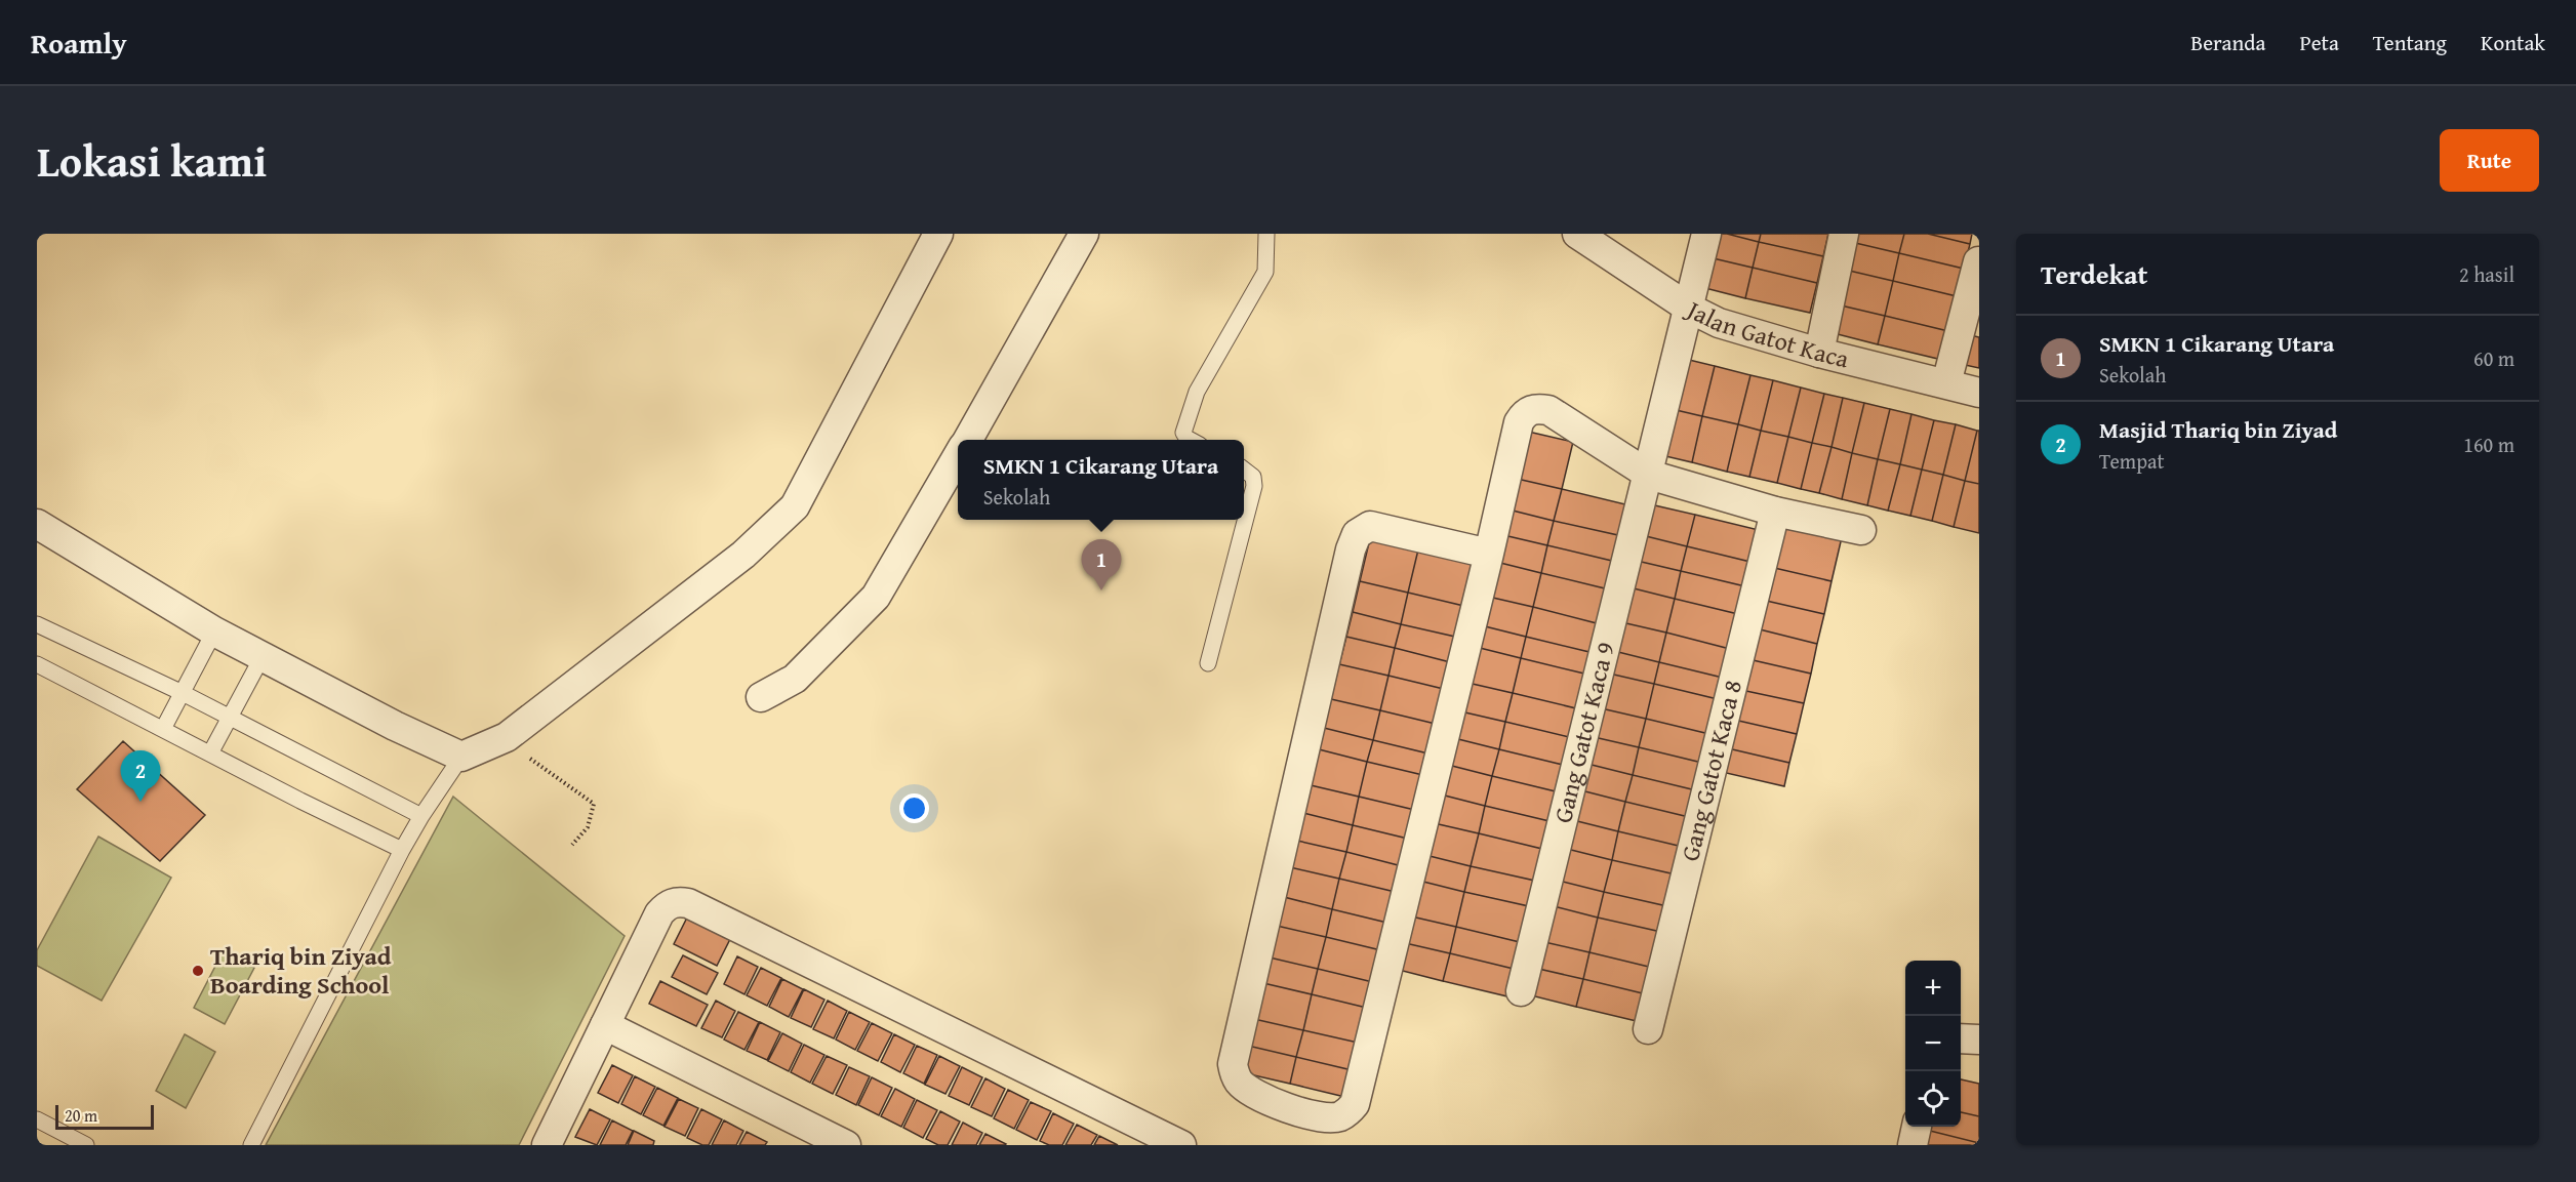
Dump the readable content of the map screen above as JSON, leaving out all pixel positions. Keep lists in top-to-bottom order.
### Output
{
  "streets": {
    "street": ["Jalan Gatot Kaca", "Gang Gatot Kaca 9", "Gang Gatot Kaca 8"]
  },
  "crossings": [
    ["Jalan Gatot Kaca", "Gang Gatot Kaca 9"]
  ],
  "places": ["Thariq bin Ziyad Boarding School"],
  "scale_bar": "20 m",
  "page": {
    "header": "Roamly",
    "nav": [
      "Beranda",
      "Peta",
      "Tentang",
      "Kontak"
    ],
    "title": "Lokasi kami",
    "buttons": "Rute",
    "heading": ["Terdekat", "2 hasil"],
    "list": [
      {
        "mark": "1",
        "name": "SMKN 1 Cikarang Utara",
        "note": "Sekolah",
        "value": "60 m"
      },
      {
        "mark": "2",
        "name": "Masjid Thariq bin Ziyad",
        "note": "Tempat",
        "value": "160 m"
      }
    ],
    "popup": ["SMKN 1 Cikarang Utara", "Sekolah"],
    "pins": ["1", "2"],
    "map_buttons": ["+", "−"],
    "scale": "20 m"
  }
}
